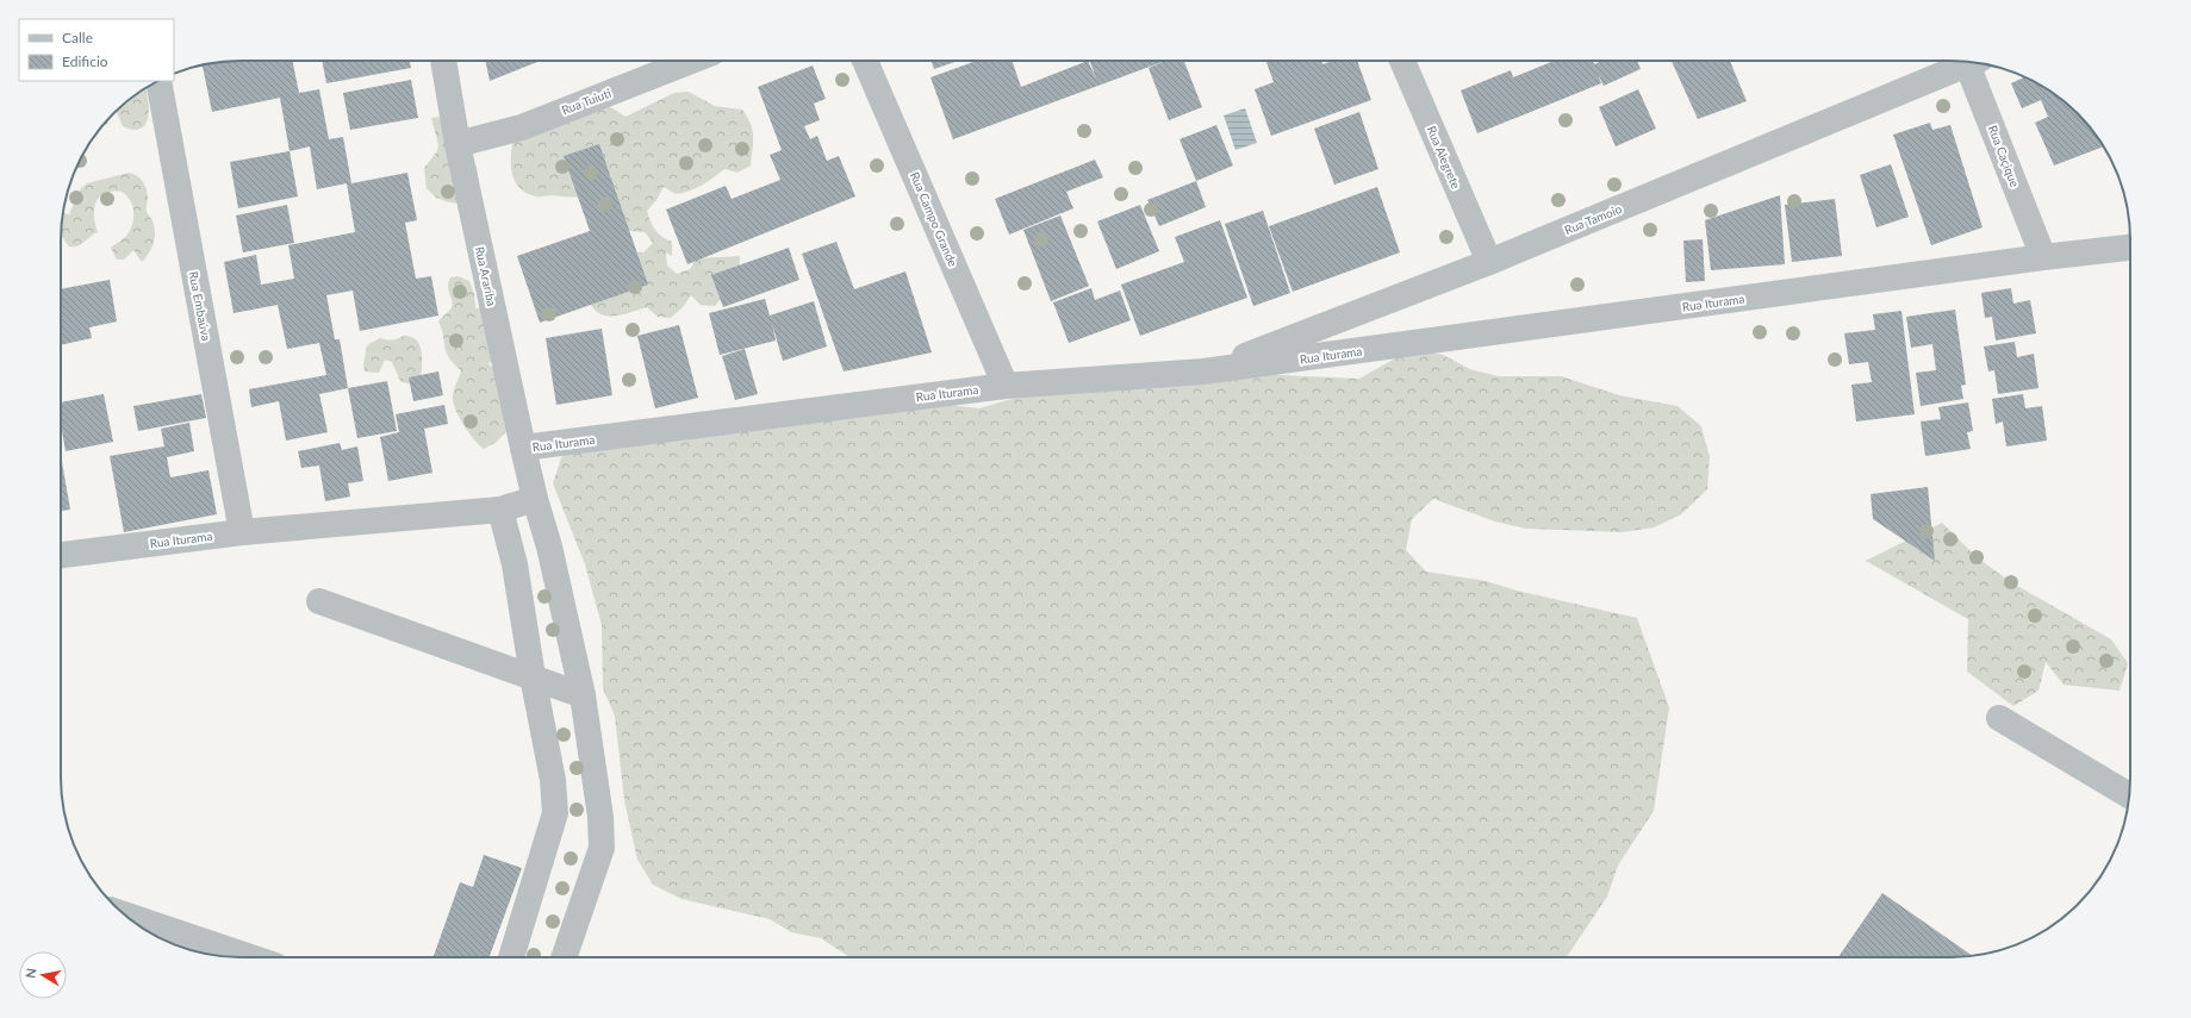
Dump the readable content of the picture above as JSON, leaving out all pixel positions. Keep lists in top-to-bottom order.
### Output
{
  "streets": {
    "street": [
      "Rua Tuiuti",
      "Rua Caçique",
      "Rua Alegrete",
      "Rua Campo Grande",
      "Rua Tamoio",
      "Rua Araríba",
      "Rua Iturama",
      "Rua Embaúva"
    ]
  },
  "crossings": [
    ["Rua Tuiuti", "Rua Araríba"],
    ["Rua Caçique", "Rua Iturama"],
    ["Rua Alegrete", "Rua Tamoio"],
    ["Rua Campo Grande", "Rua Iturama"],
    ["Rua Tamoio", "Rua Iturama"],
    ["Rua Araríba", "Rua Iturama"],
    ["Rua Iturama", "Rua Embaúva"]
  ],
  "legend": ["Calle", "Edificio"],
  "north": "left"
}
